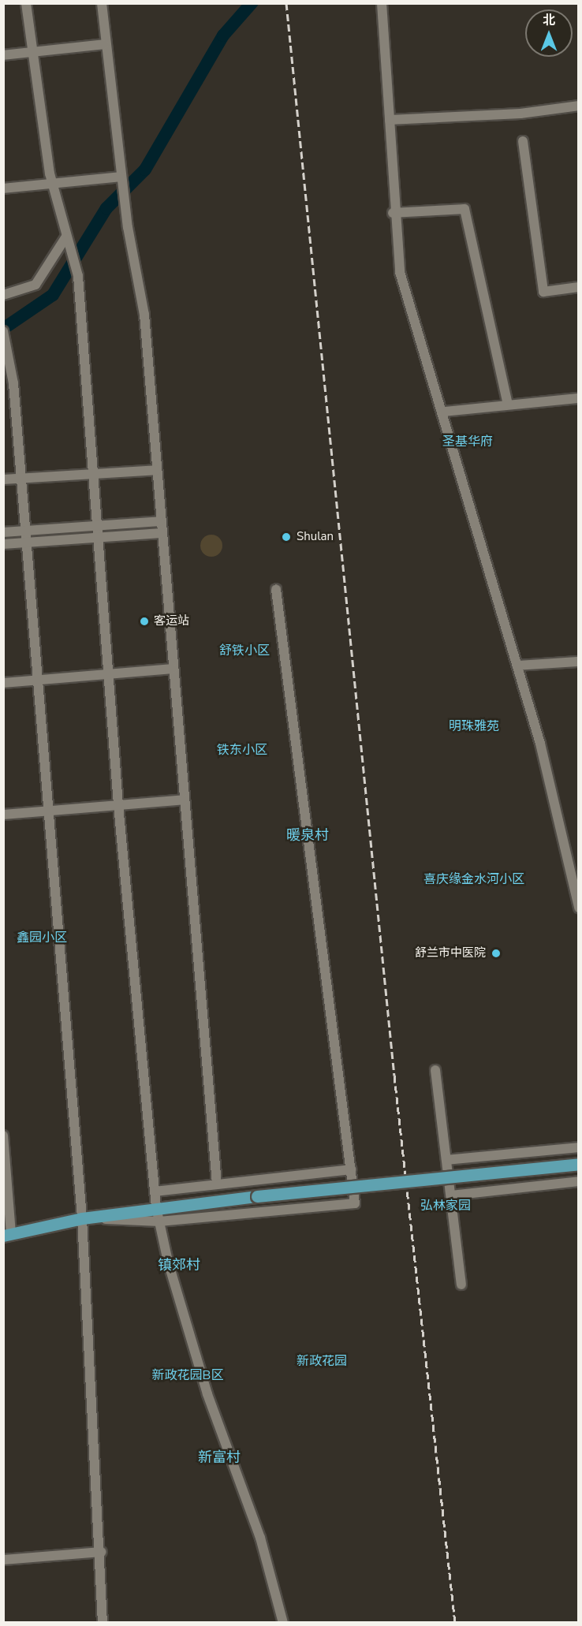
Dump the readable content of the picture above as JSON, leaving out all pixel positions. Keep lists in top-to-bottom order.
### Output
{
  "districts": [
    "圣基华府",
    "舒铁小区",
    "明珠雅苑",
    "铁东小区",
    "暖泉村",
    "喜庆缘金水河小区",
    "鑫园小区",
    "弘林家园",
    "镇郊村",
    "新政花园",
    "新政花园B区",
    "新富村"
  ],
  "places": ["Shulan", "客运站", "舒兰市中医院"],
  "north": "top"
}
